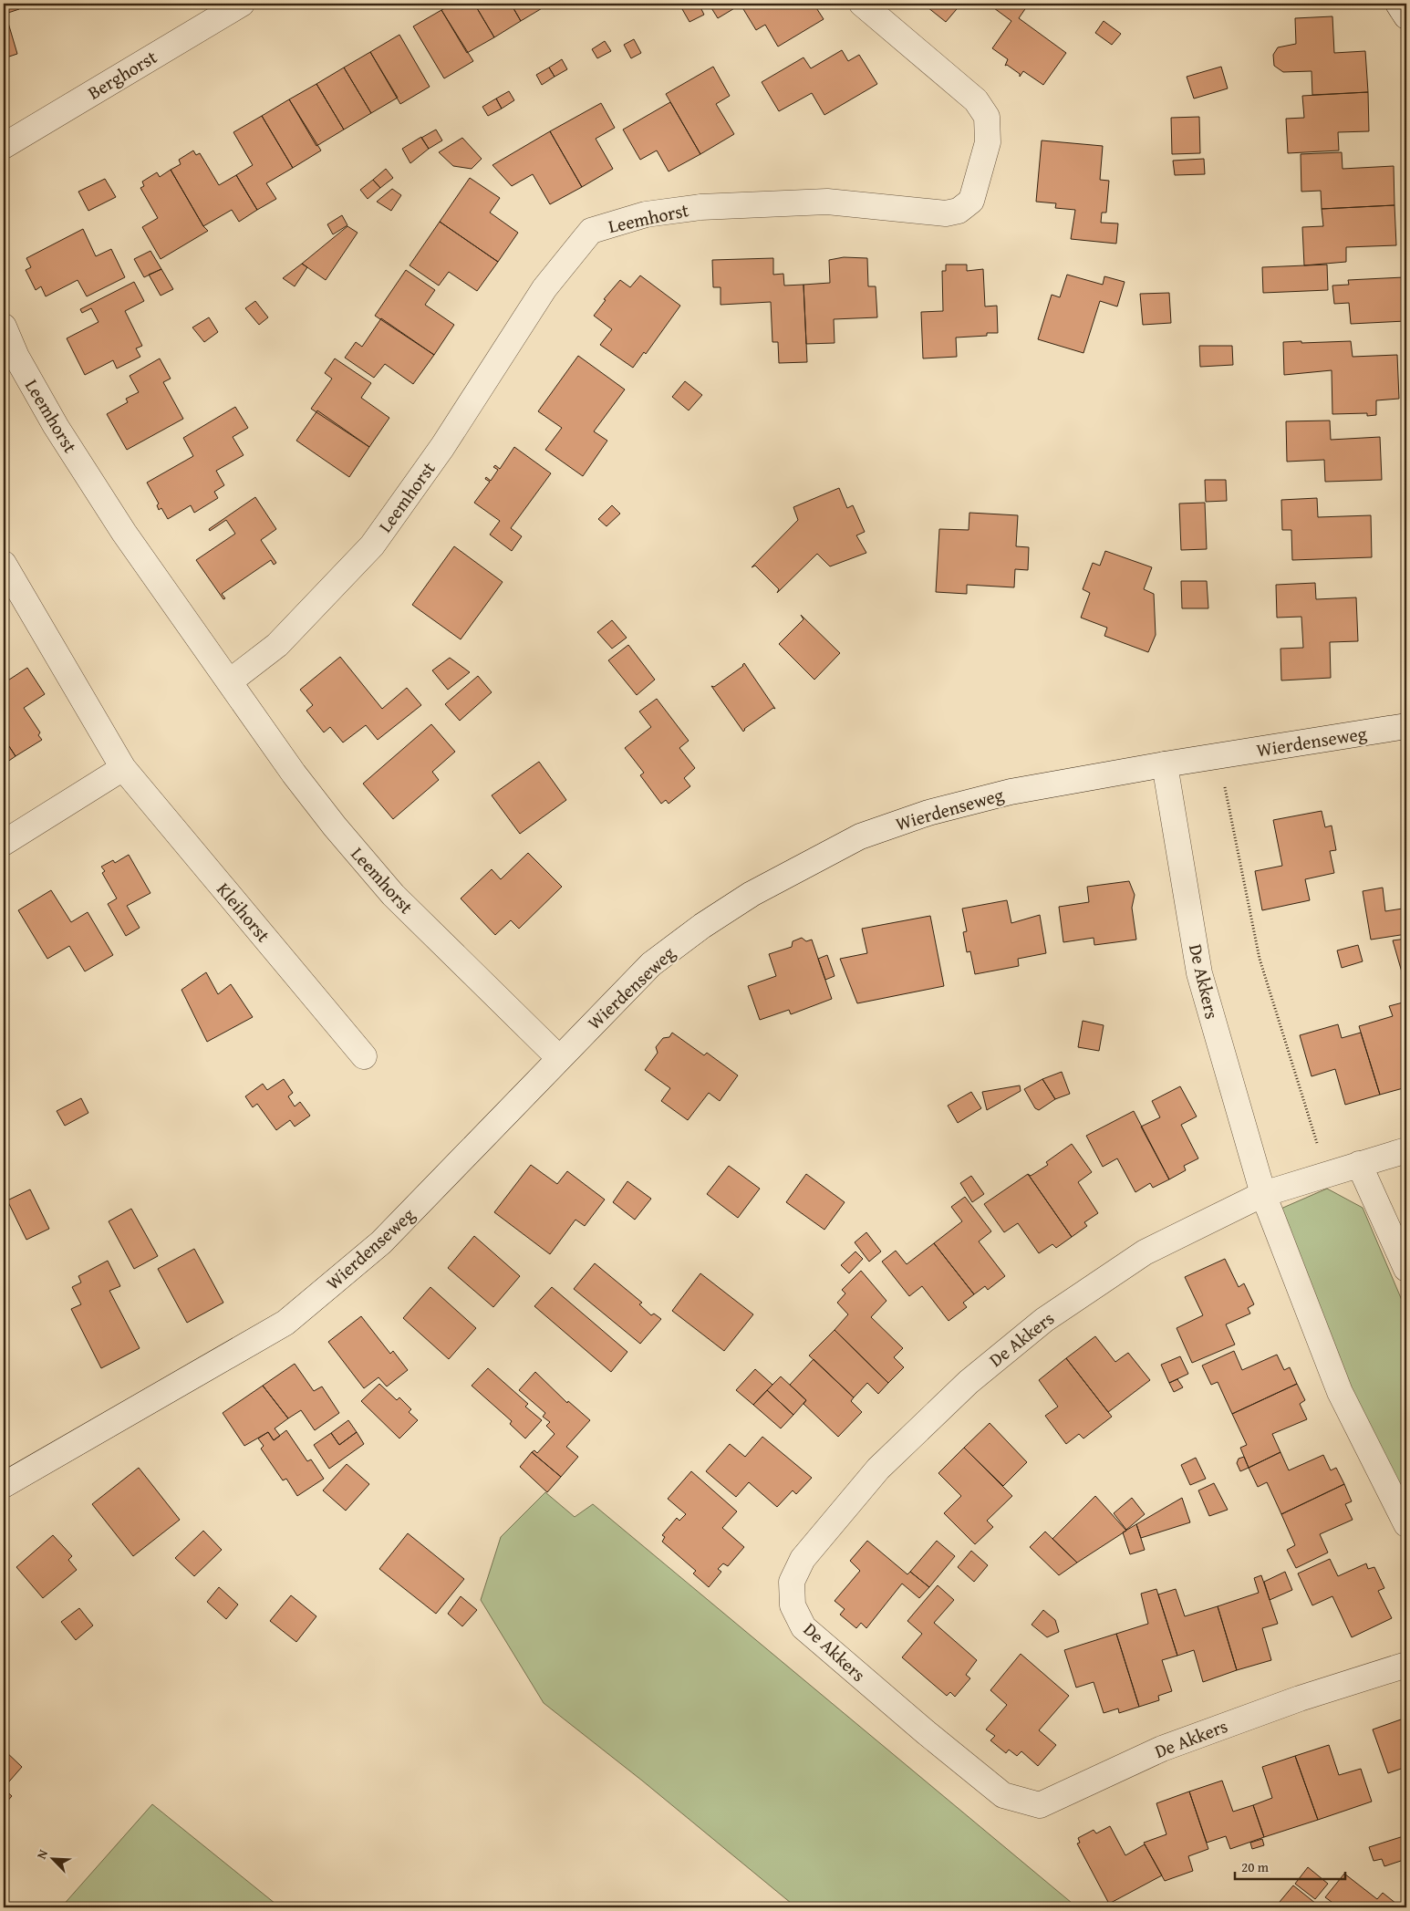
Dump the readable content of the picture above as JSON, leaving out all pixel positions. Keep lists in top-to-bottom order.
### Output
{
  "streets": {
    "street": [
      "Berghorst",
      "Leemhorst",
      "Wierdenseweg",
      "Kleihorst",
      "De Akkers"
    ]
  },
  "crossings": [
    ["Leemhorst", "Wierdenseweg"],
    ["Wierdenseweg", "De Akkers"]
  ],
  "scale_bar": "20 m",
  "north": "top left"
}
